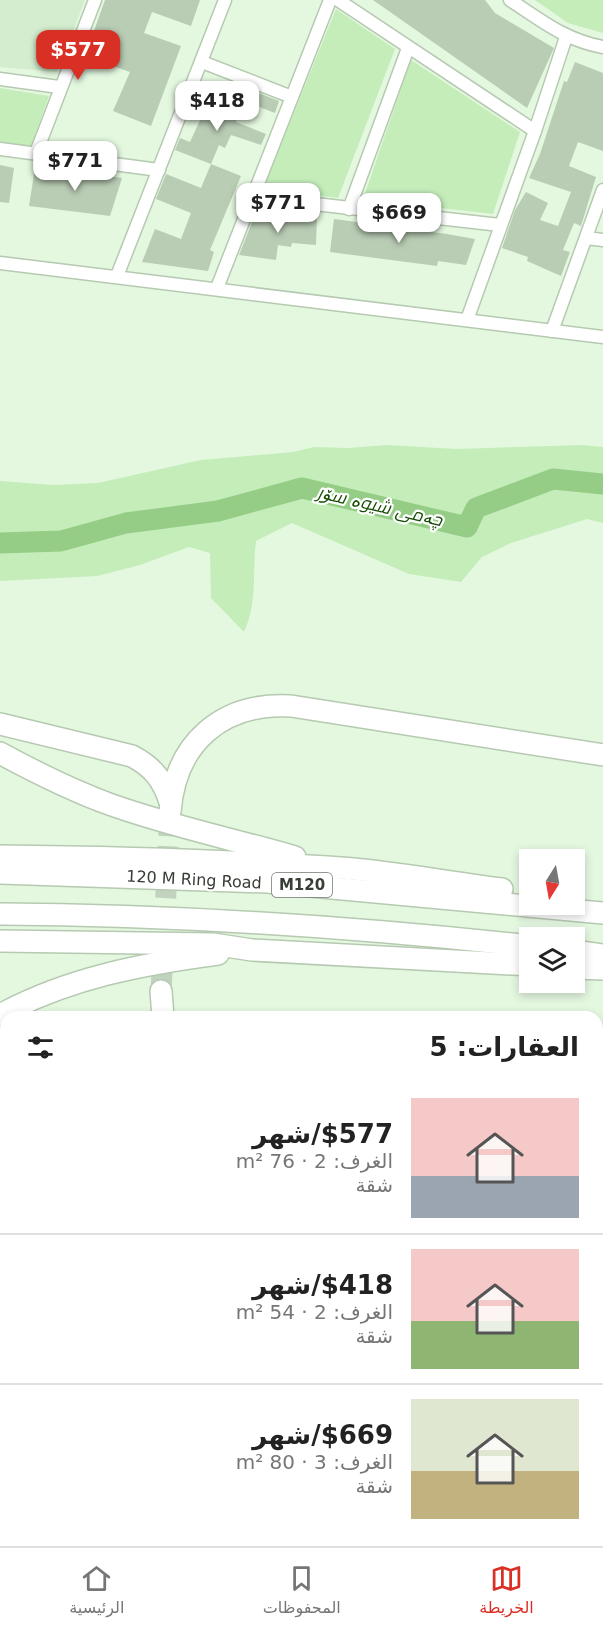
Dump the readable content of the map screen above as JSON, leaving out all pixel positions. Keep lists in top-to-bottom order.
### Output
{
  "streets": {
    "highway": ["120 M Ring Road", "M120"]
  },
  "water": ["چەمی شیوە سۆر"],
  "north": "bottom",
  "page": {
    "price": [
      "$577",
      "$418",
      "$771",
      "$771",
      "$669"
    ],
    "heading": "العقارات: 5",
    "list": [
      {
        "name": "$577/شهر",
        "note": "الغرف: 2 · 76 m² · شقة"
      },
      {
        "name": "$418/شهر",
        "note": "الغرف: 2 · 54 m² · شقة"
      },
      {
        "name": "$669/شهر",
        "note": "الغرف: 3 · 80 m² · شقة"
      }
    ],
    "tabs": ["الخريطة", "المحفوظات", "الرئيسية"]
  }
}
